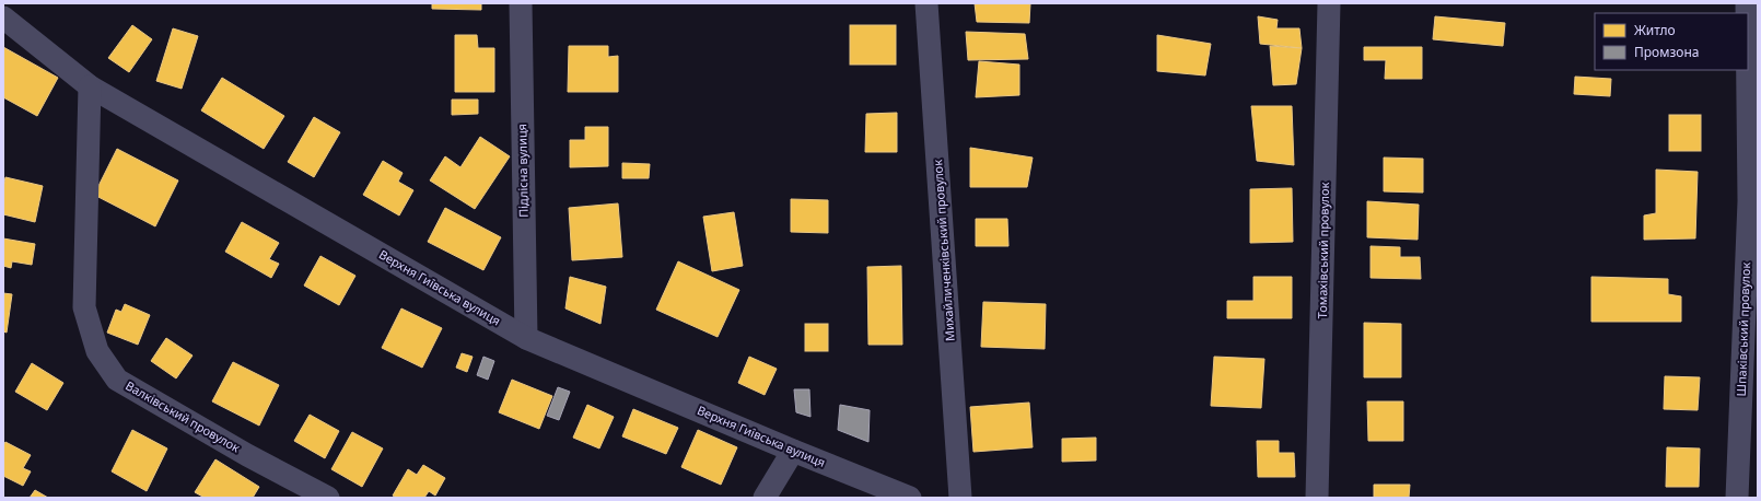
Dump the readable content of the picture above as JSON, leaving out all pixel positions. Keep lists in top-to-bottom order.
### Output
{
  "streets": {
    "street": [
      "Підлісна вулиця",
      "Михайличенківський провулок",
      "Томахівський провулок",
      "Верхня Гиївська вулиця",
      "Шпаківський провулок",
      "Валківський провулок"
    ]
  },
  "crossings": [
    ["Підлісна вулиця", "Верхня Гиївська вулиця"],
    ["Верхня Гиївська вулиця", "Валківський провулок"]
  ],
  "legend": ["Житло", "Промзона"]
}
